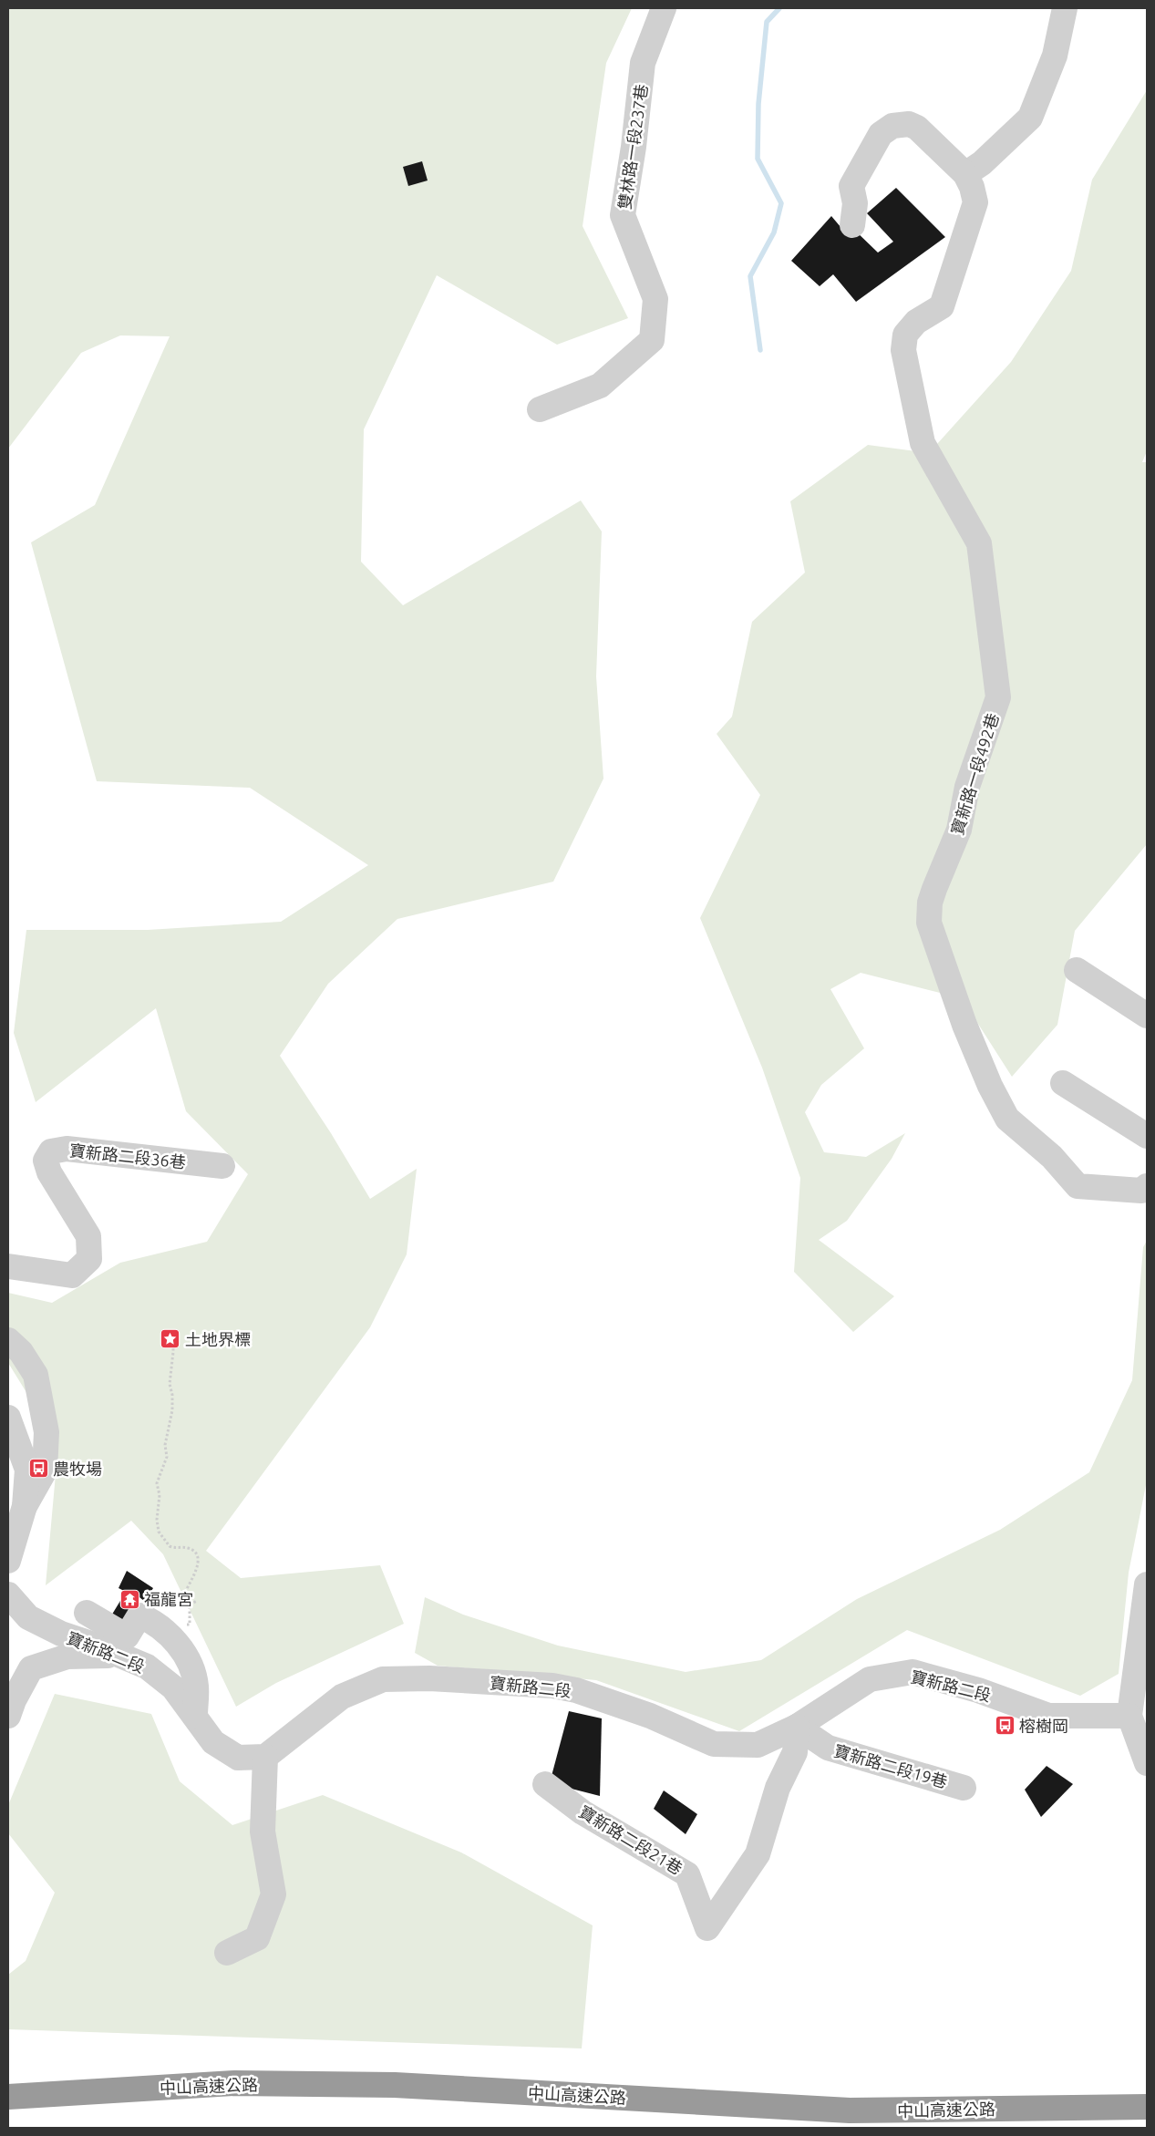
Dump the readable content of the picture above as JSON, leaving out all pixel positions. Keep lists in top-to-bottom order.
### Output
{
  "streets": {
    "highway": ["中山高速公路"],
    "street": [
      "雙林路一段237巷",
      "寶新路一段492巷",
      "寶新路二段36巷",
      "寶新路二段",
      "寶新路二段19巷",
      "寶新路二段21巷"
    ]
  },
  "crossings": [
    ["寶新路二段", "寶新路二段19巷"],
    ["寶新路二段", "寶新路二段21巷"],
    ["寶新路二段19巷", "寶新路二段21巷"]
  ],
  "places": {
    "place": ["土地界標"],
    "bus stop": ["農牧場", "榕樹岡"],
    "temple": ["福龍宮"]
  }
}
